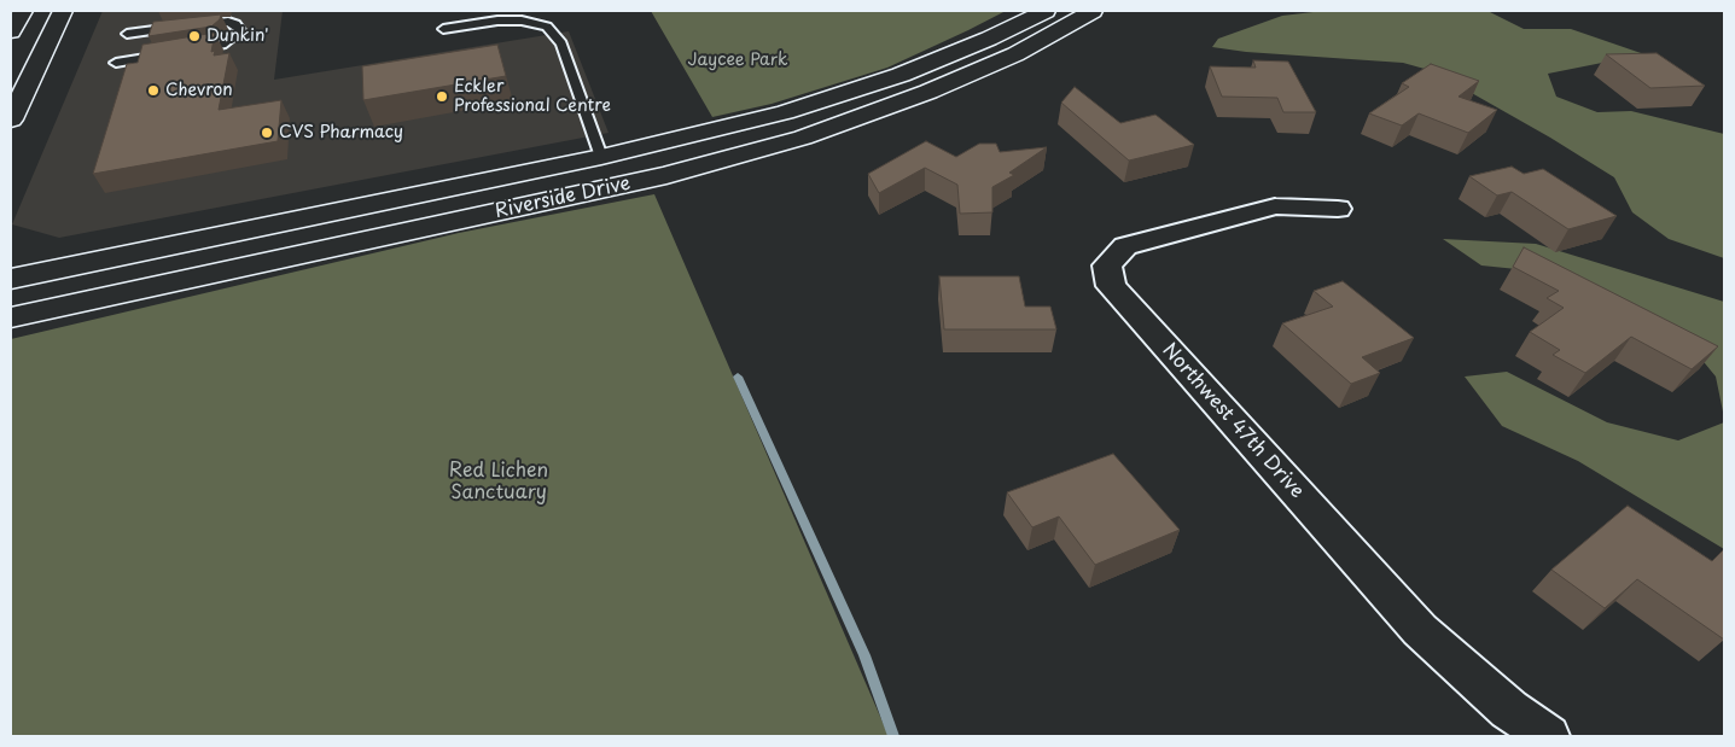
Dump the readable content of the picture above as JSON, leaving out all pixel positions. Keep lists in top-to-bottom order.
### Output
{
  "streets": {
    "street": ["Riverside Drive", "Northwest 47th Drive"]
  },
  "parks": ["Jaycee Park", "Red Lichen Sanctuary"],
  "places": [
    "Dunkin'",
    "Chevron",
    "Eckler Professional Centre",
    "CVS Pharmacy"
  ]
}
